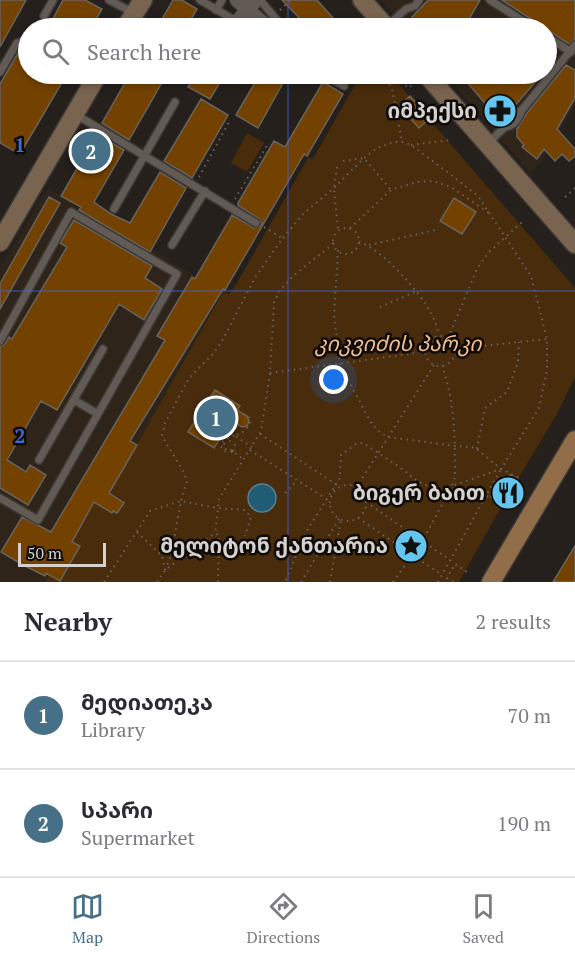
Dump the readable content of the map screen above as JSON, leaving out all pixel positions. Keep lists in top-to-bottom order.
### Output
{
  "parks": ["კიკვიძის პარკი"],
  "places": {
    "pharmacy": ["იმპექსი"],
    "restaurant": ["ბიგერ ბაით"],
    "place": ["მელიტონ ქანთარია"]
  },
  "scale_bar": "50 m",
  "page": {
    "search": "Search here",
    "pins": ["2", "1"],
    "scale": "50 m",
    "heading": ["Nearby", "2 results"],
    "list": [
      {
        "mark": "1",
        "name": "მედიათეკა",
        "note": "Library",
        "value": "70 m"
      },
      {
        "mark": "2",
        "name": "სპარი",
        "note": "Supermarket",
        "value": "190 m"
      }
    ],
    "nav": ["Map", "Directions", "Saved"]
  },
  "grid": {
    "rows": ["1", "2"]
  }
}
